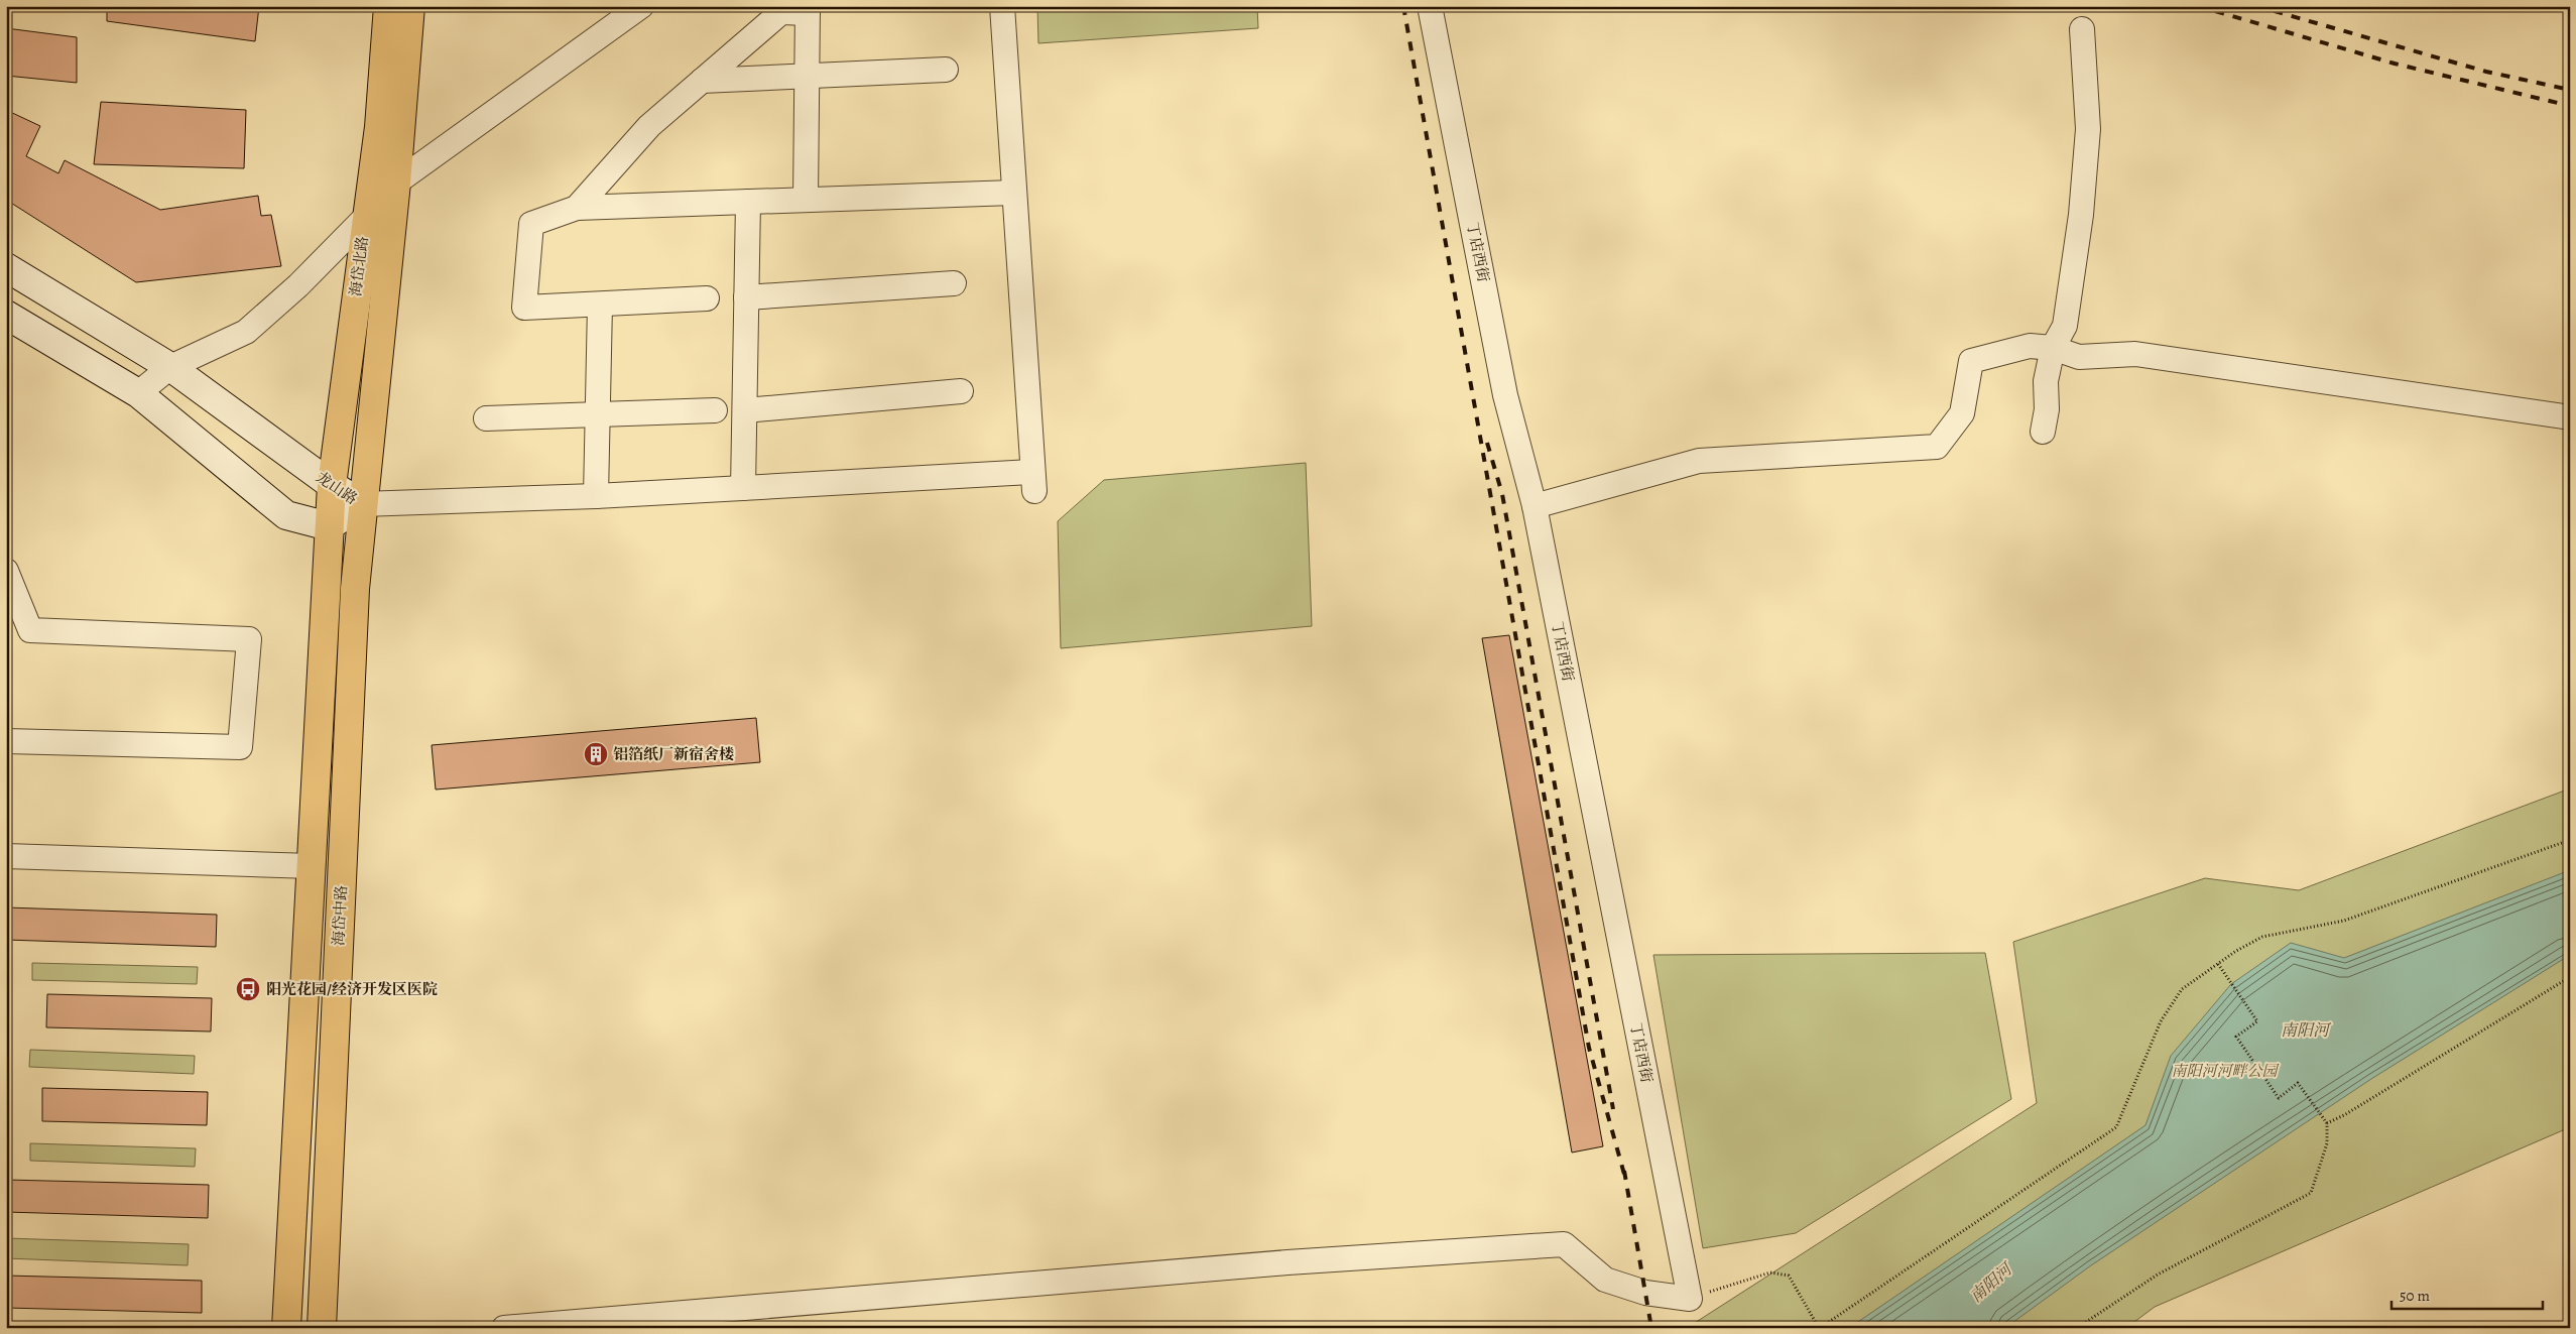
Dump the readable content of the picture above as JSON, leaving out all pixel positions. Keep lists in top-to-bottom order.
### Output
{
  "streets": {
    "main road": ["海岱北路", "海岱中路"],
    "street": ["丁店西街", "龙山路"]
  },
  "crossings": [
    ["海岱北路", "龙山路"],
    ["海岱北路", "海岱中路"],
    ["龙山路", "海岱中路"]
  ],
  "water": ["南阳河"],
  "parks": ["南阳河河畔公园"],
  "places": {
    "building": ["铝箔纸厂新宿舍楼"],
    "bus stop": ["阳光花园/经济开发区医院"]
  },
  "scale_bar": "50 m"
}
